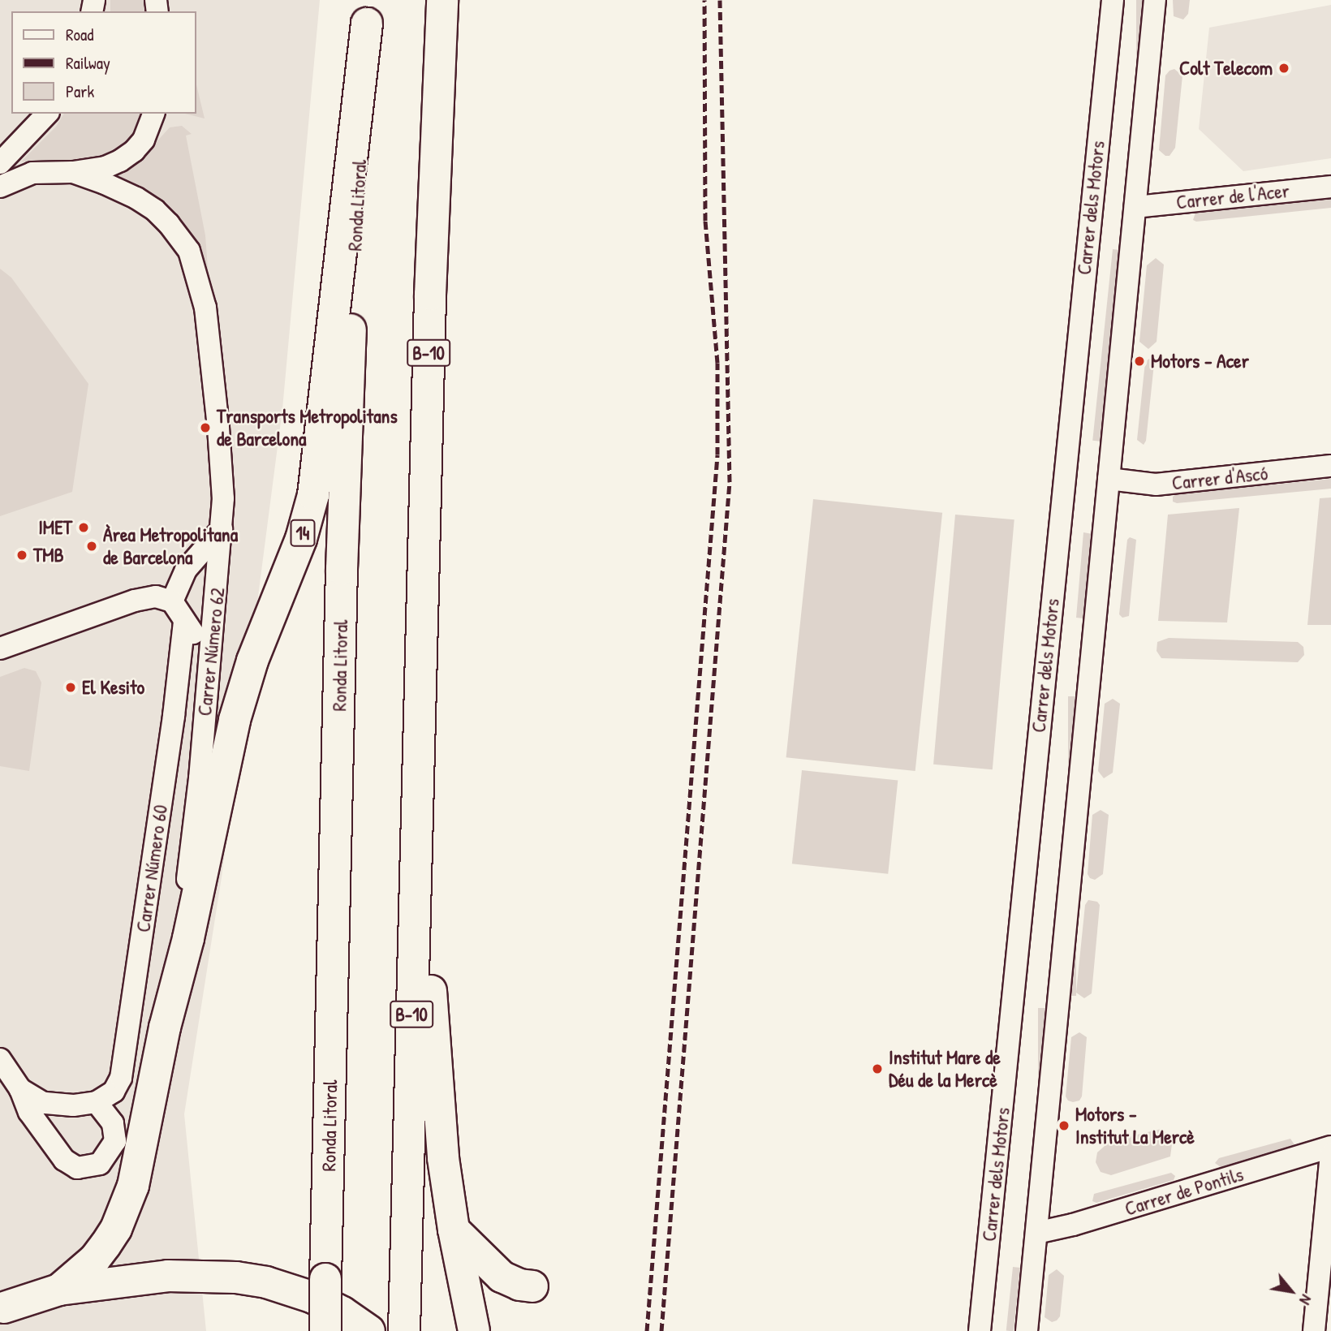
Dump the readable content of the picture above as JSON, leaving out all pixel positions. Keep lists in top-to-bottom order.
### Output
{
  "streets": {
    "highway": ["Ronda Litoral", "B-10", "14"],
    "street": [
      "Carrer de l'Acer",
      "Carrer dels Motors",
      "Carrer d'Ascó",
      "Carrer Número 62",
      "Carrer Número 60",
      "Carrer de Pontils"
    ]
  },
  "crossings": [
    ["Ronda Litoral", "14"],
    ["14", "Carrer Número 62"]
  ],
  "places": [
    "Colt Telecom",
    "Motors - Acer",
    "Transports Metropolitans de Barcelona",
    "IMET",
    "Àrea Metropolitana de Barcelona",
    "TMB",
    "El Kesito",
    "Institut Mare de Déu de la Mercè",
    "Motors - Institut La Mercè"
  ],
  "legend": ["Road", "Railway", "Park"],
  "north": "bottom right"
}
